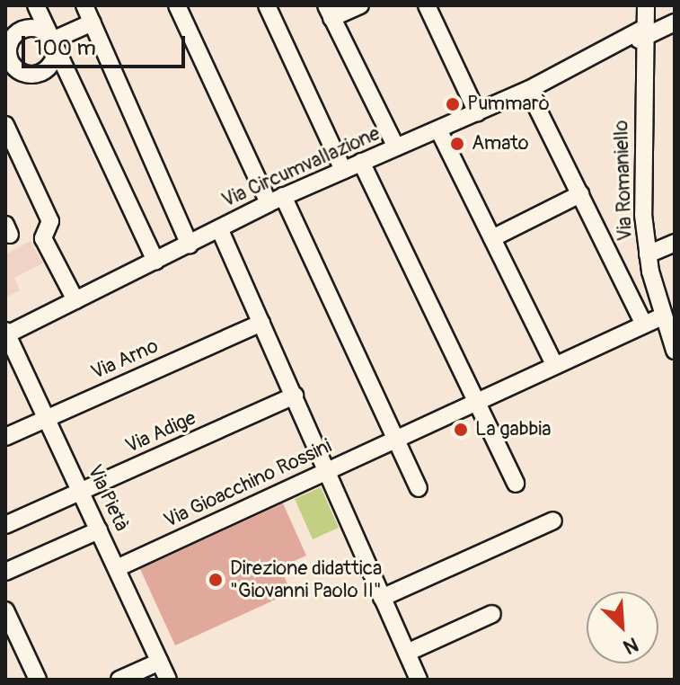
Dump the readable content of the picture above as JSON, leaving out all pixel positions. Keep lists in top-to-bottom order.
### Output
{
  "streets": {
    "street": [
      "Via Circumvallazione",
      "Via Romaniello",
      "Via Arno",
      "Via Adige",
      "Via Gioacchino Rossini",
      "Via Pietà"
    ]
  },
  "crossings": [
    ["Via Circumvallazione", "Via Romaniello"],
    ["Via Circumvallazione", "Via Pietà"],
    ["Via Romaniello", "Via Gioacchino Rossini"],
    ["Via Arno", "Via Pietà"],
    ["Via Adige", "Via Pietà"],
    ["Via Gioacchino Rossini", "Via Pietà"]
  ],
  "places": [
    "Pummarò",
    "Amato",
    "La gabbia",
    "Direzione didattica \"Giovanni Paolo II\""
  ],
  "scale_bar": "100 m",
  "north": "bottom right"
}
